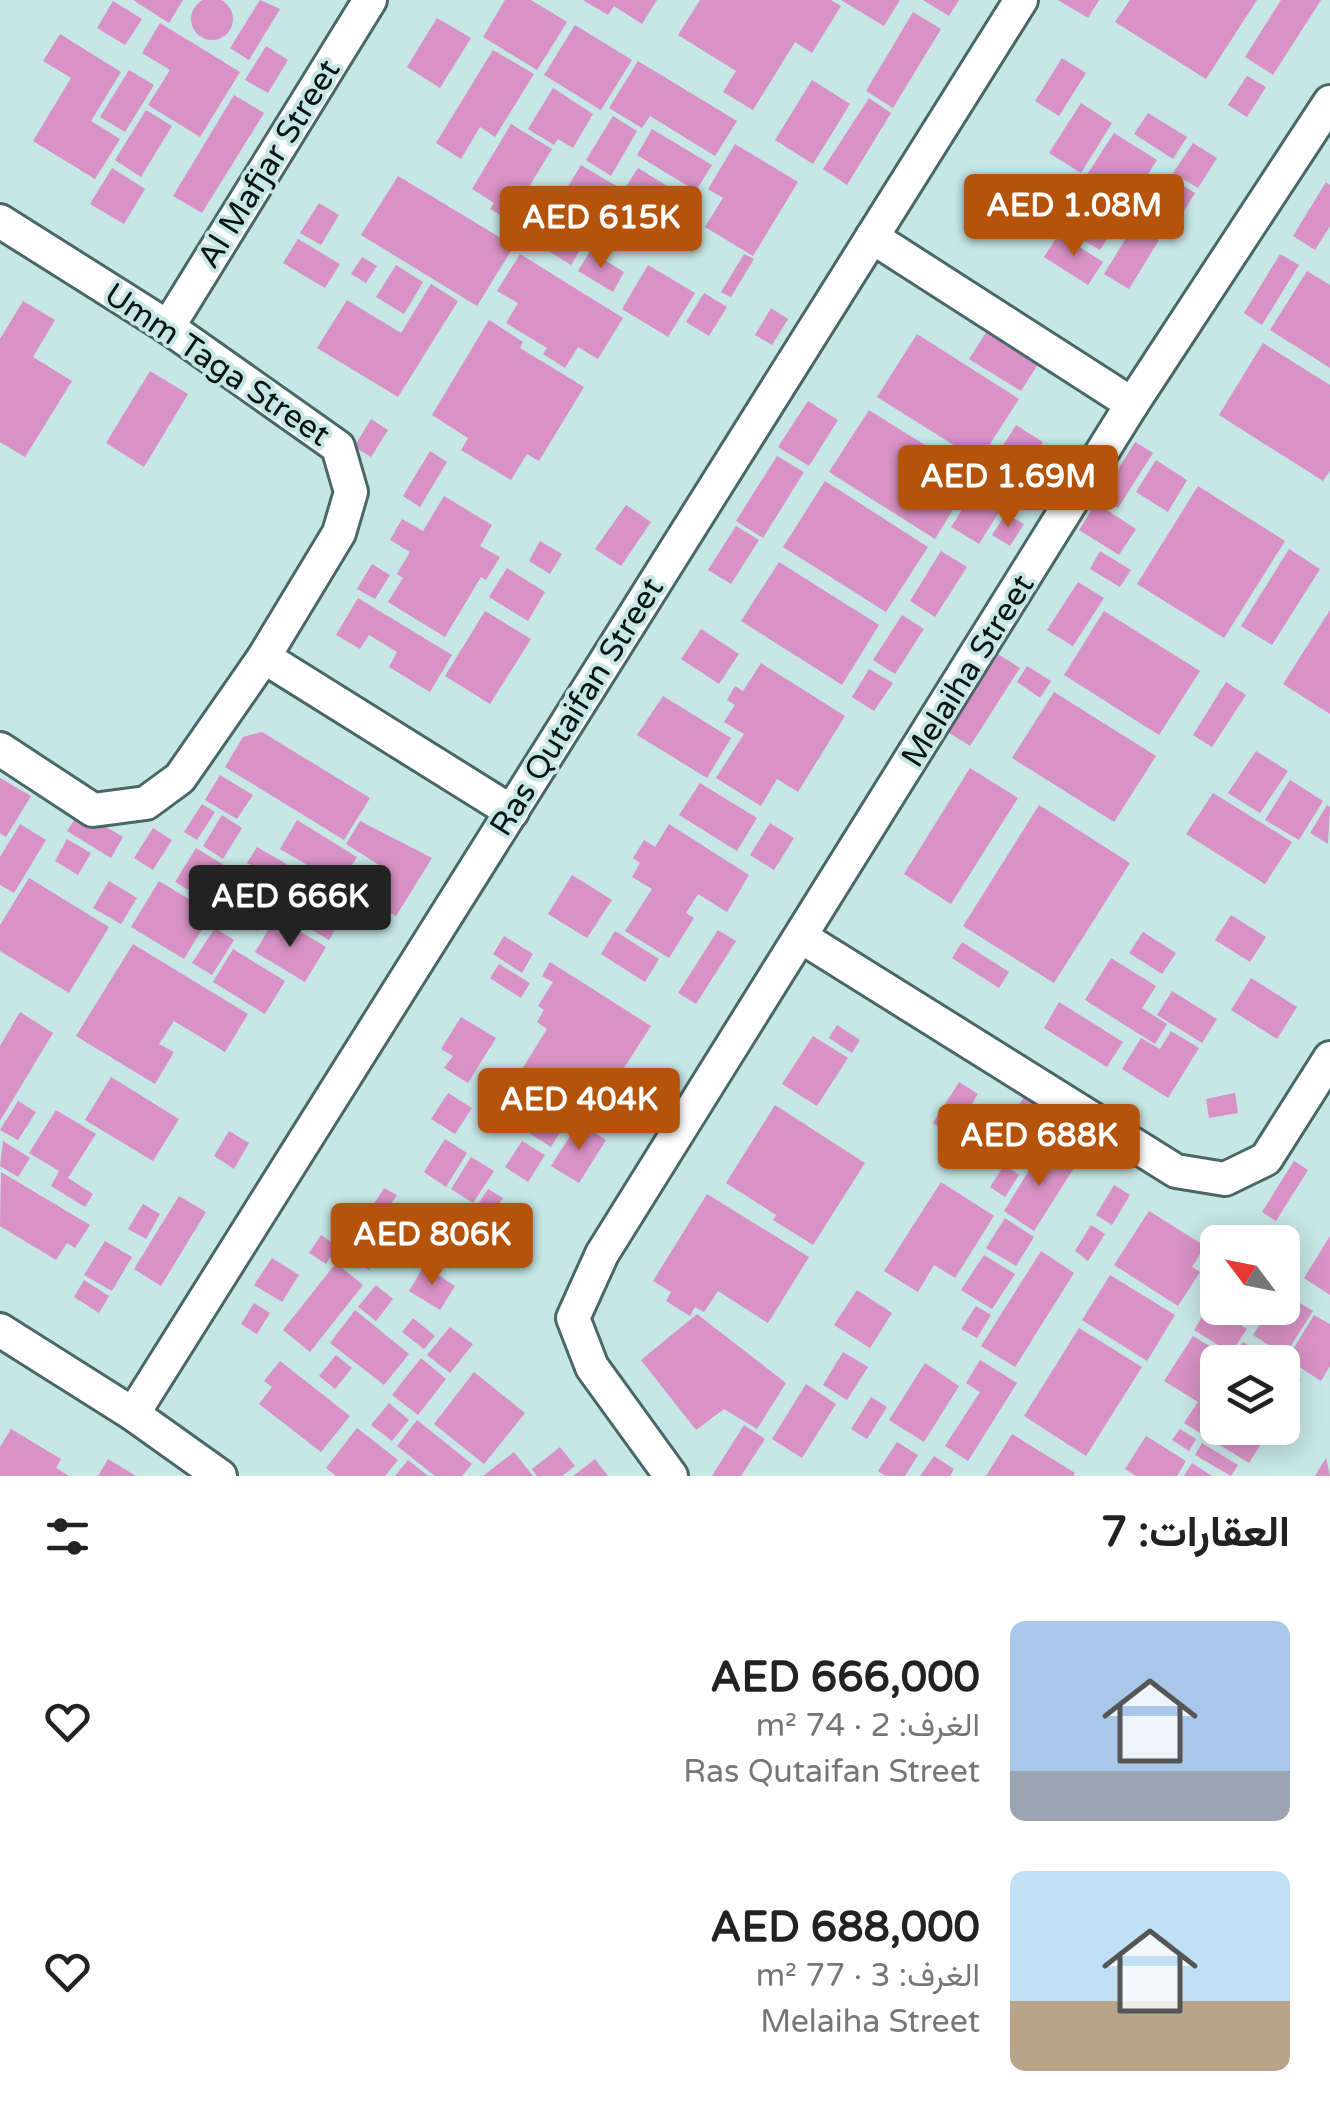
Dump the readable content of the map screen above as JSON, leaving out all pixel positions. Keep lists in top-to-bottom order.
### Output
{
  "streets": {
    "street": [
      "Al Mafjar Street",
      "Umm Taga Street",
      "Melaiha Street",
      "Ras Qutaifan Street"
    ]
  },
  "crossings": [
    ["Al Mafjar Street", "Umm Taga Street"]
  ],
  "north": "top left",
  "page": {
    "price": [
      "AED 1.08M",
      "AED 615K",
      "AED 1.69M",
      "AED 666K",
      "AED 404K",
      "AED 688K",
      "AED 806K"
    ],
    "heading": "العقارات: 7",
    "list": [
      {
        "name": "AED 666,000",
        "note": "الغرف: 2 · 74 m² · Ras Qutaifan Street"
      },
      {
        "name": "AED 688,000",
        "note": "الغرف: 3 · 77 m² · Melaiha Street"
      }
    ]
  }
}
